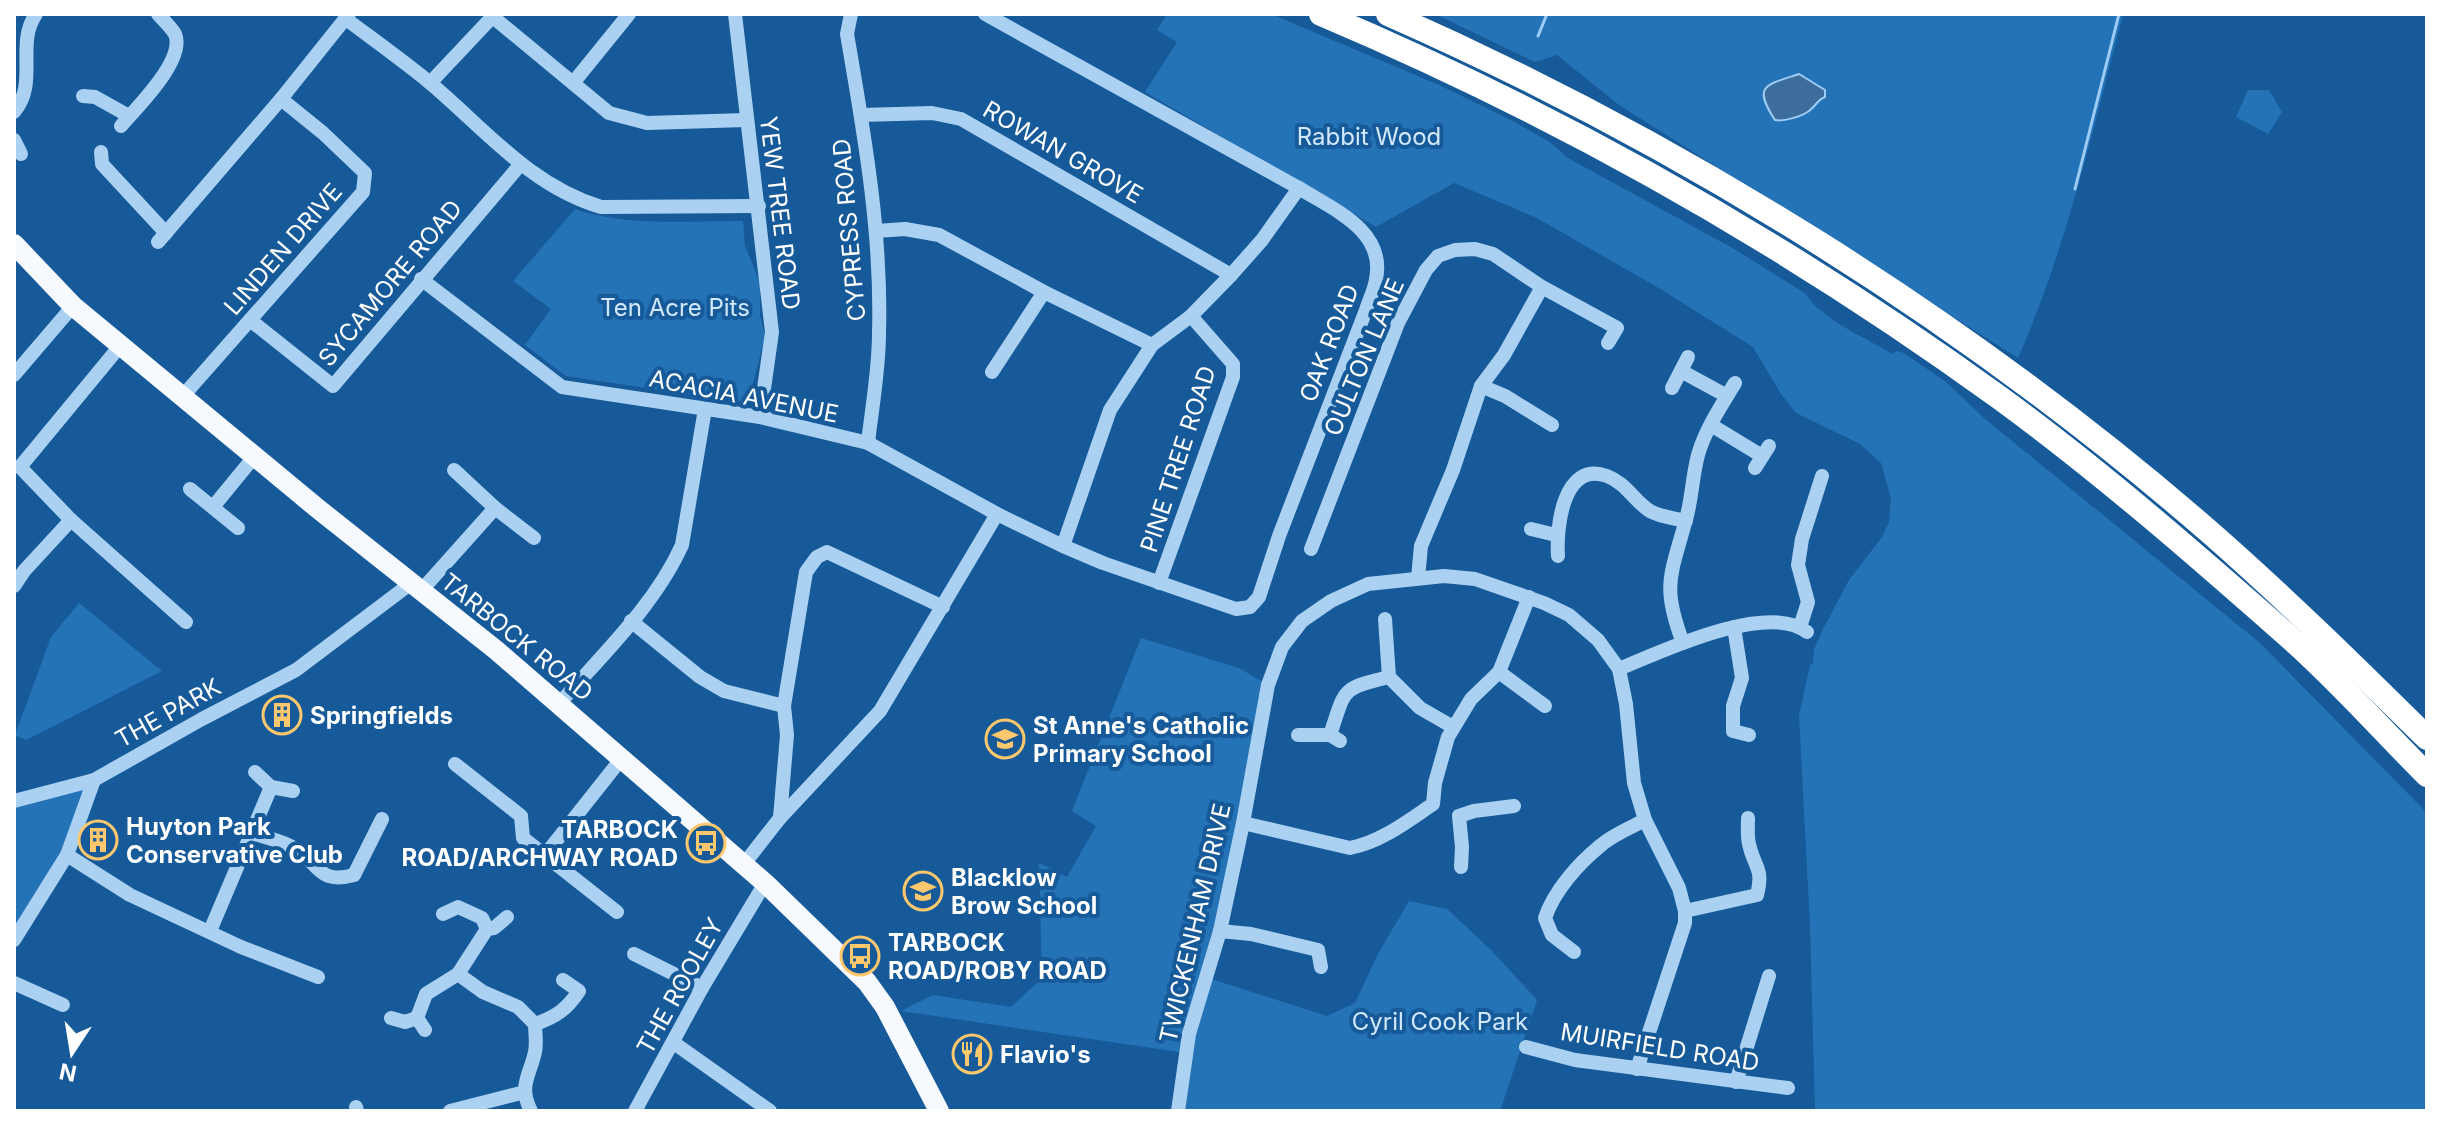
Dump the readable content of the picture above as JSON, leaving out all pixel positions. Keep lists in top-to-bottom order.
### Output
{
  "streets": {
    "main road": ["TARBOCK ROAD"],
    "street": [
      "ROWAN GROVE",
      "YEW TREE ROAD",
      "CYPRESS ROAD",
      "LINDEN DRIVE",
      "SYCAMORE ROAD",
      "OAK ROAD",
      "OULTON LANE",
      "ACACIA AVENUE",
      "PINE TREE ROAD",
      "THE PARK",
      "TWICKENHAM DRIVE",
      "THE ROOLEY",
      "MUIRFIELD ROAD"
    ]
  },
  "crossings": [
    ["ROWAN GROVE", "CYPRESS ROAD"],
    ["YEW TREE ROAD", "ACACIA AVENUE"],
    ["CYPRESS ROAD", "ACACIA AVENUE"],
    ["LINDEN DRIVE", "SYCAMORE ROAD"],
    ["LINDEN DRIVE", "TARBOCK ROAD"],
    ["SYCAMORE ROAD", "ACACIA AVENUE"],
    ["OAK ROAD", "ACACIA AVENUE"],
    ["ACACIA AVENUE", "PINE TREE ROAD"],
    ["TARBOCK ROAD", "THE PARK"],
    ["TARBOCK ROAD", "THE ROOLEY"]
  ],
  "parks": ["Rabbit Wood", "Ten Acre Pits", "Cyril Cook Park"],
  "places": {
    "building": ["Springfields", "Huyton Park Conservative Club"],
    "school or university": ["St Anne's Catholic Primary School", "Blacklow Brow School"],
    "bus stop": ["TARBOCK ROAD/ARCHWAY ROAD", "TARBOCK ROAD/ROBY ROAD"],
    "restaurant": ["Flavio's"]
  },
  "north": "bottom"
}
